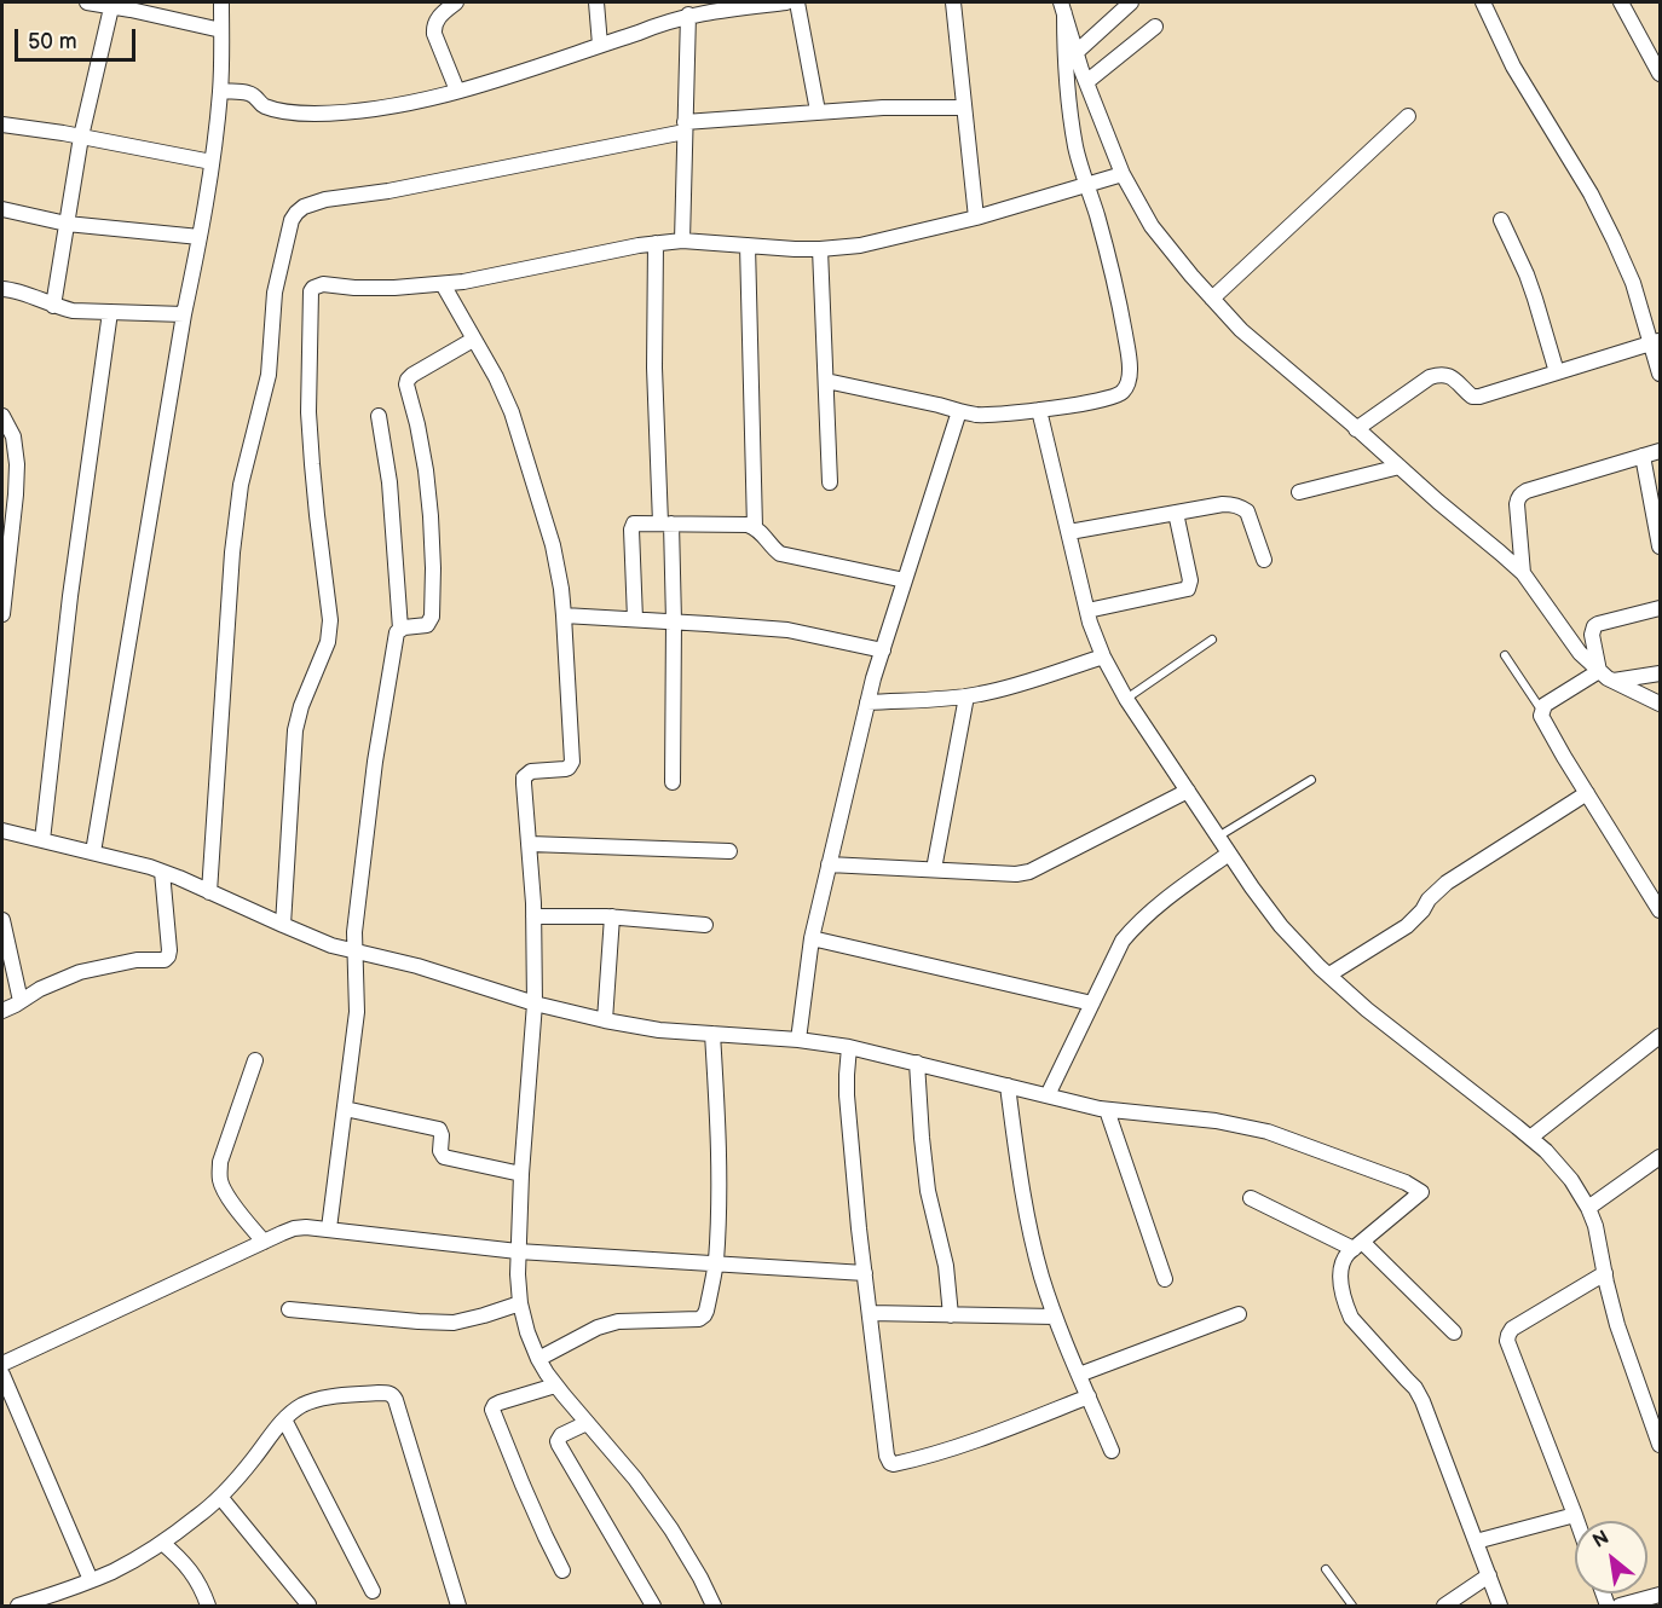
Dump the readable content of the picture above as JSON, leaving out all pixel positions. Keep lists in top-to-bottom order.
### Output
{
  "scale_bar": "50 m",
  "north": "top left"
}
